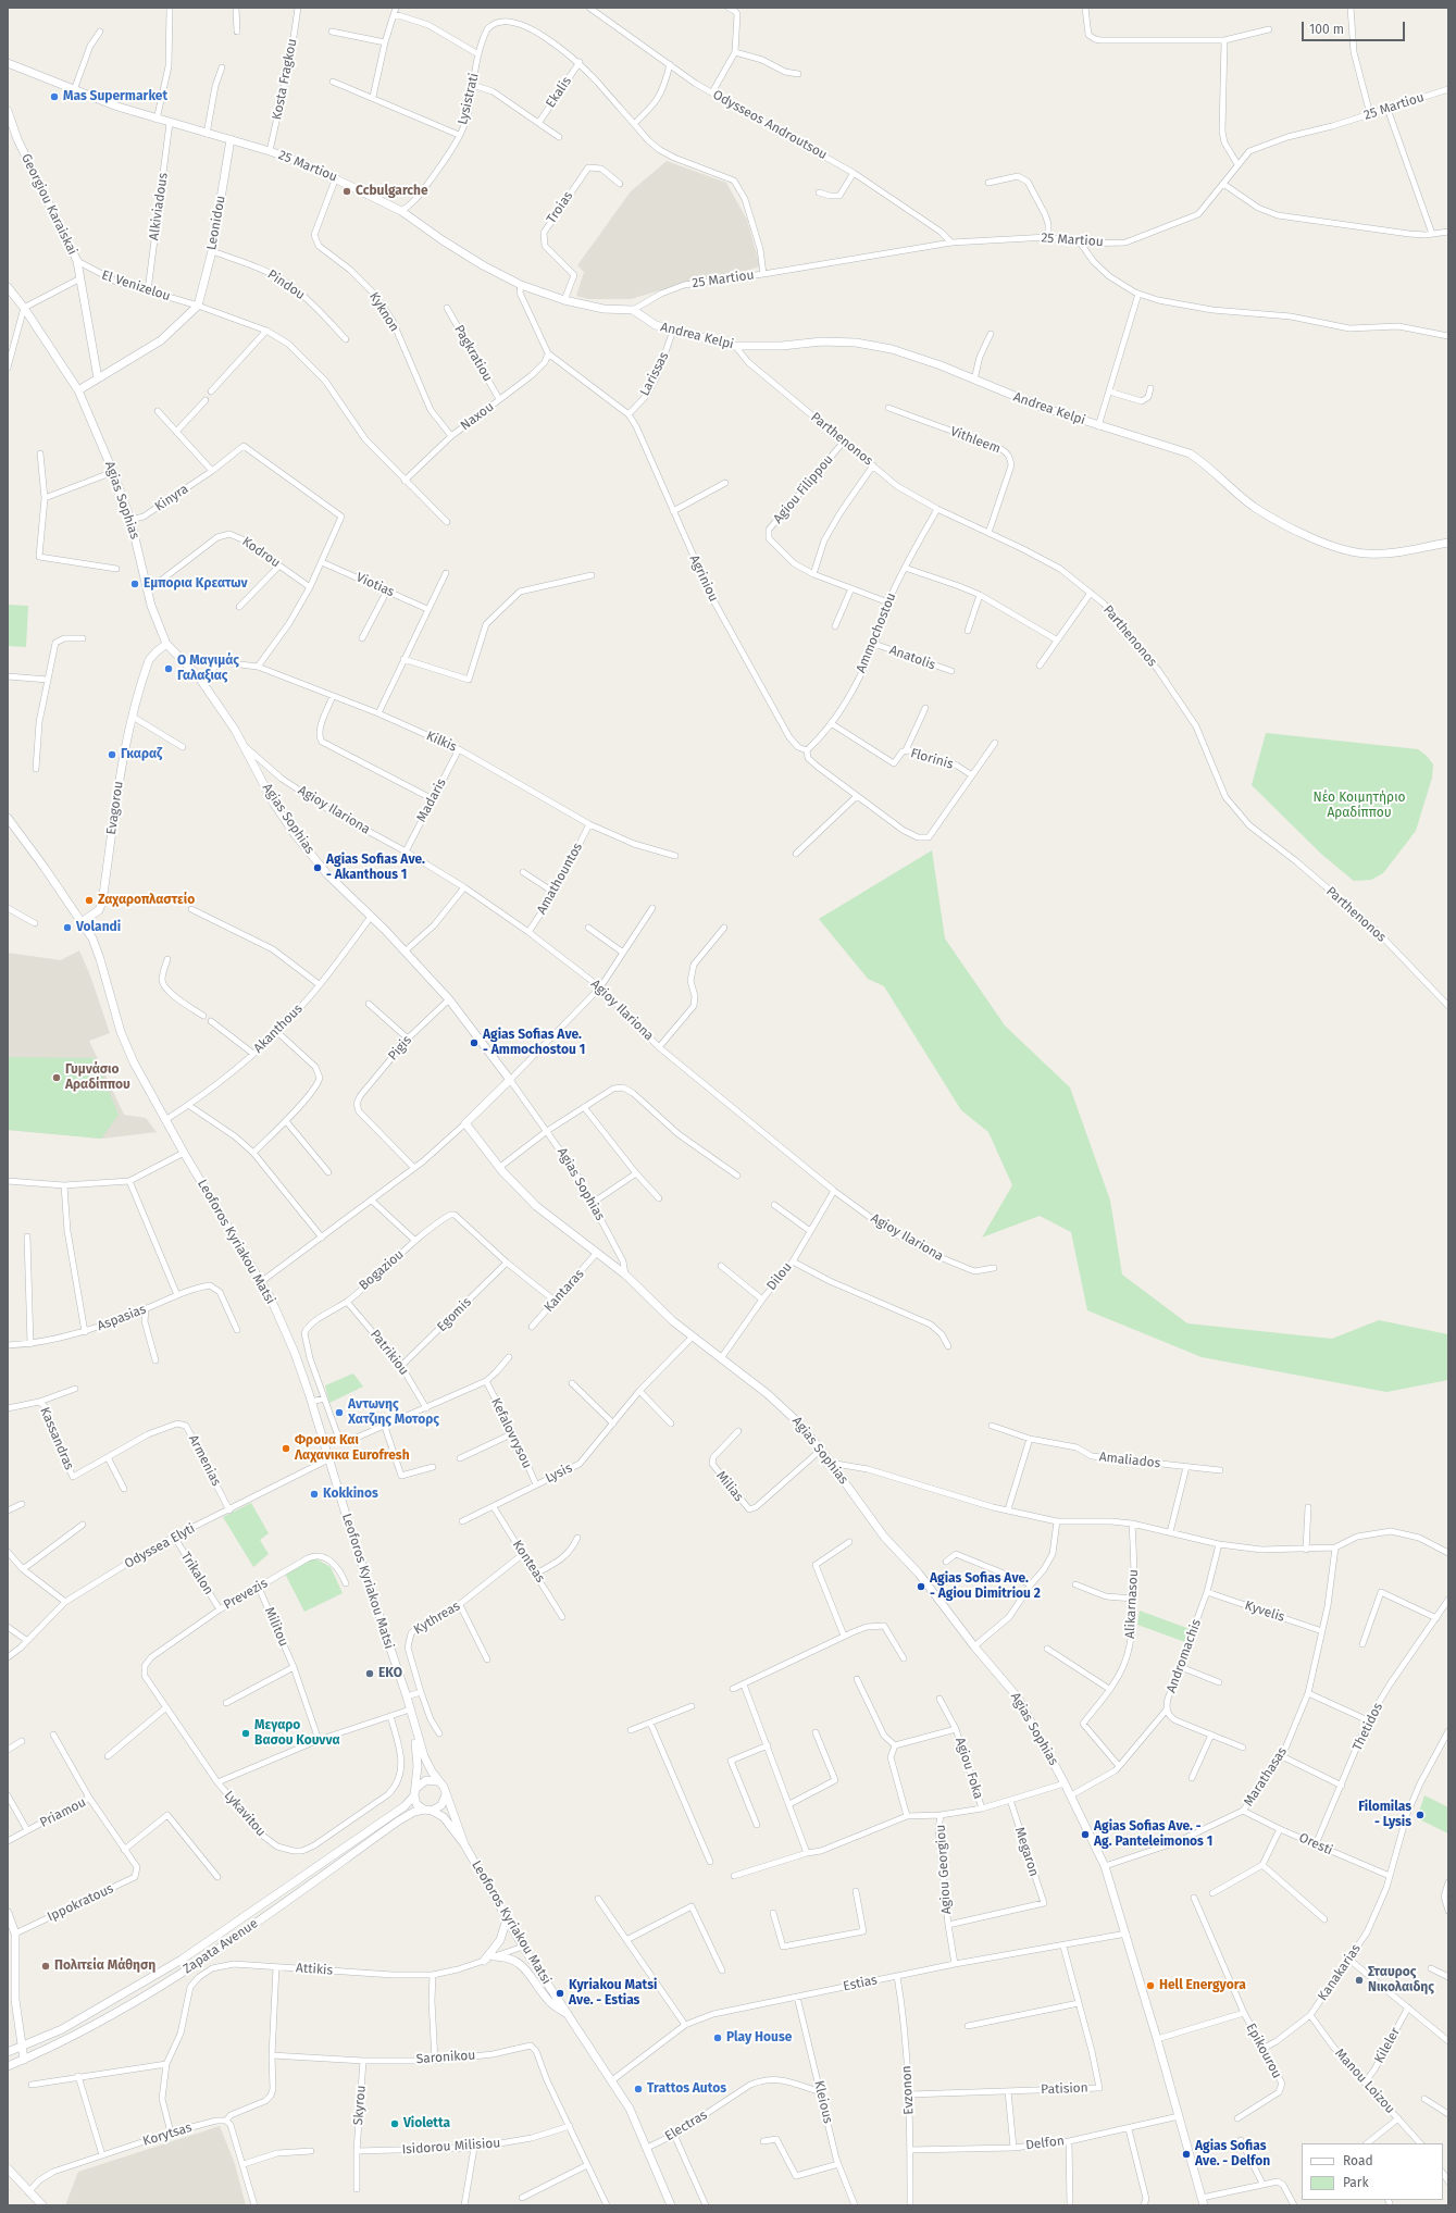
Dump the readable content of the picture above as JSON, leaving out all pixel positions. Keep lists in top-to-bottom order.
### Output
{
  "streets": {
    "street": [
      "Kosta Fragkou",
      "Ekalis",
      "Lysistrati",
      "25 Martiou",
      "Odysseos Androutsou",
      "Georgiou Karaiskai",
      "Alkiviadous",
      "Troias",
      "Leonidou",
      "Pindou",
      "El Venizelou",
      "Kyknon",
      "Andrea Kelpi",
      "Pagkratiou",
      "Larissas",
      "Naxou",
      "Parthenonos",
      "Vithleem",
      "Agiou Filippou",
      "Kinyra",
      "Agias Sophias",
      "Kodrou",
      "Agriniou",
      "Viotias",
      "Ammochostou",
      "Anatolis",
      "Kilkis",
      "Florinis",
      "Madaris",
      "Evagorou",
      "Agioy Ilariona",
      "Amathountos",
      "Akanthous",
      "Pigis",
      "Leoforos Kyriakou Matsi",
      "Bogaziou",
      "Dilou",
      "Kantaras",
      "Egomis",
      "Aspasias",
      "Patrikiou",
      "Kefalovrysou",
      "Kassandras",
      "Armenias",
      "Amaliados",
      "Lysis",
      "Milias",
      "Odyssea Elyti",
      "Konteas",
      "Trikalon",
      "Prevezis",
      "Alikarnasou",
      "Kyvelis",
      "Kythreas",
      "Militou",
      "Andromachis",
      "Thetidos",
      "Agiou Foka",
      "Marathasas",
      "Priamou",
      "Lykavitou",
      "Oresti",
      "Megaron",
      "Agiou Georgiou",
      "Ippokratous",
      "Zapata Avenue",
      "Attikis",
      "Kanakarias",
      "Estias",
      "Kileler",
      "Epikourou",
      "Saronikou",
      "Manou Loizou",
      "Patision",
      "Evzonon",
      "Kleious",
      "Skyrou",
      "Electras",
      "Korytsas",
      "Delfon",
      "Isidorou Milisiou"
    ]
  },
  "crossings": [
    ["Kosta Fragkou", "25 Martiou"],
    ["Lysistrati", "25 Martiou"],
    ["25 Martiou", "Odysseos Androutsou"],
    ["25 Martiou", "Alkiviadous"],
    ["25 Martiou", "Troias"],
    ["25 Martiou", "Leonidou"],
    ["25 Martiou", "Kyknon"],
    ["25 Martiou", "Andrea Kelpi"],
    ["25 Martiou", "Agriniou"],
    ["Georgiou Karaiskai", "El Venizelou"],
    ["Alkiviadous", "El Venizelou"],
    ["Leonidou", "Pindou"],
    ["Leonidou", "El Venizelou"],
    ["El Venizelou", "Naxou"],
    ["Kyknon", "Naxou"],
    ["Andrea Kelpi", "Larissas"],
    ["Andrea Kelpi", "Parthenonos"],
    ["Pagkratiou", "Naxou"],
    ["Larissas", "Agriniou"],
    ["Naxou", "Agriniou"],
    ["Parthenonos", "Vithleem"],
    ["Parthenonos", "Agiou Filippou"],
    ["Parthenonos", "Ammochostou"],
    ["Kinyra", "Agias Sophias"],
    ["Kinyra", "Viotias"],
    ["Agias Sophias", "Kodrou"],
    ["Agias Sophias", "Kilkis"],
    ["Agias Sophias", "Evagorou"],
    ["Agias Sophias", "Agioy Ilariona"],
    ["Agias Sophias", "Akanthous"],
    ["Agias Sophias", "Pigis"],
    ["Agias Sophias", "Dilou"],
    ["Agias Sophias", "Lysis"],
    ["Agias Sophias", "Milias"],
    ["Agias Sophias", "Marathasas"],
    ["Agias Sophias", "Estias"],
    ["Agias Sophias", "Epikourou"],
    ["Agias Sophias", "Delfon"],
    ["Kodrou", "Kilkis"],
    ["Kodrou", "Evagorou"],
    ["Agriniou", "Ammochostou"],
    ["Agriniou", "Florinis"],
    ["Ammochostou", "Anatolis"],
    ["Ammochostou", "Florinis"],
    ["Kilkis", "Madaris"],
    ["Kilkis", "Evagorou"],
    ["Kilkis", "Amathountos"],
    ["Madaris", "Agioy Ilariona"],
    ["Evagorou", "Leoforos Kyriakou Matsi"],
    ["Agioy Ilariona", "Amathountos"],
    ["Agioy Ilariona", "Dilou"],
    ["Akanthous", "Leoforos Kyriakou Matsi"],
    ["Leoforos Kyriakou Matsi", "Odyssea Elyti"],
    ["Leoforos Kyriakou Matsi", "Zapata Avenue"],
    ["Leoforos Kyriakou Matsi", "Attikis"],
    ["Leoforos Kyriakou Matsi", "Estias"],
    ["Leoforos Kyriakou Matsi", "Electras"],
    ["Bogaziou", "Egomis"],
    ["Bogaziou", "Patrikiou"],
    ["Egomis", "Patrikiou"],
    ["Kefalovrysou", "Lysis"],
    ["Kassandras", "Armenias"],
    ["Armenias", "Odyssea Elyti"],
    ["Lysis", "Konteas"],
    ["Odyssea Elyti", "Trikalon"],
    ["Konteas", "Kythreas"],
    ["Trikalon", "Prevezis"],
    ["Prevezis", "Militou"],
    ["Prevezis", "Lykavitou"],
    ["Kyvelis", "Andromachis"],
    ["Kyvelis", "Marathasas"],
    ["Thetidos", "Oresti"],
    ["Marathasas", "Oresti"],
    ["Priamou", "Ippokratous"],
    ["Oresti", "Kanakarias"],
    ["Megaron", "Agiou Georgiou"],
    ["Agiou Georgiou", "Estias"],
    ["Attikis", "Korytsas"],
    ["Kanakarias", "Epikourou"],
    ["Kanakarias", "Manou Loizou"],
    ["Estias", "Patision"],
    ["Estias", "Evzonon"],
    ["Estias", "Kleious"],
    ["Kileler", "Manou Loizou"],
    ["Saronikou", "Skyrou"],
    ["Saronikou", "Isidorou Milisiou"],
    ["Patision", "Evzonon"],
    ["Evzonon", "Delfon"],
    ["Kleious", "Electras"],
    ["Skyrou", "Isidorou Milisiou"]
  ],
  "parks": ["Νέο Κοιμητήριο Αραδίππου"],
  "places": [
    "Mas Supermarket",
    "Ccbulgarche",
    "Εμπορια Κρεατων",
    "Ο Μαγιμάς Γαλαξιας",
    "Γκαραζ",
    "Agias Sofias Ave. - Akanthous 1",
    "Ζαχαροπλαστείο",
    "Volandi",
    "Agias Sofias Ave. - Ammochostou 1",
    "Γυμνάσιο Αραδίππου",
    "Αντωνης Χατζιης Μοτορς",
    "Φρουα Και Λαχανικα Eurofresh",
    "Kokkinos",
    "Agias Sofias Ave. - Agiou Dimitriou 2",
    "EKO",
    "Μεγαρο Βασου Κουννα",
    "Filomilas - Lysis",
    "Agias Sofias Ave. - Ag. Panteleimonos 1",
    "Πολιτεία Μάθηση",
    "Σταυρος Νικολαιδης",
    "Hell Energyora",
    "Kyriakou Matsi Ave. - Estias",
    "Play House",
    "Trattos Autos",
    "Violetta",
    "Agias Sofias Ave. - Delfon"
  ],
  "legend": ["Road", "Park"],
  "scale_bar": "100 m"
}
